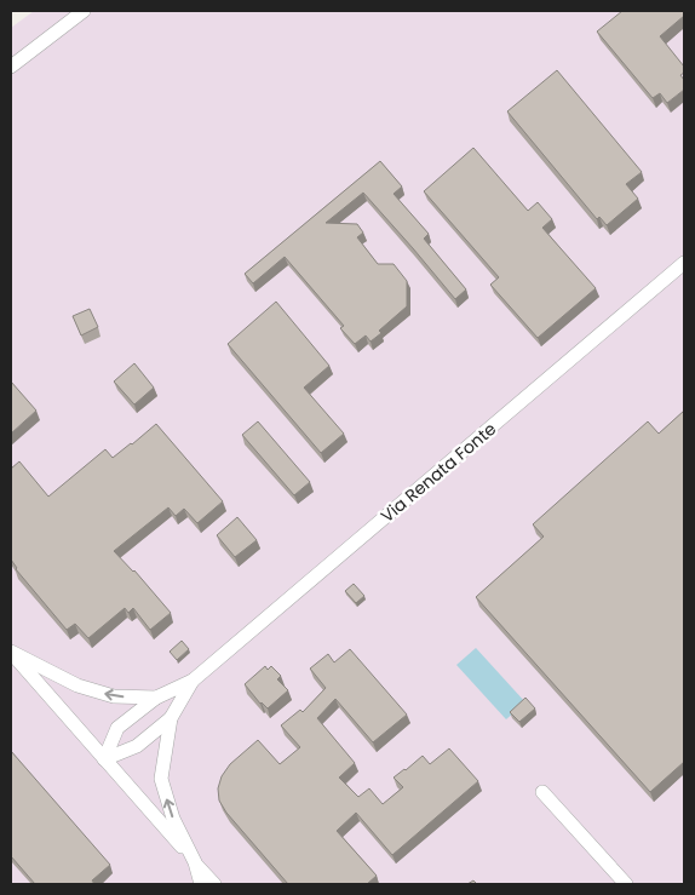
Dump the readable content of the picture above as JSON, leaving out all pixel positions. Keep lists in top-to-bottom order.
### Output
{
  "streets": {
    "street": ["Via Renata Fonte"]
  }
}
